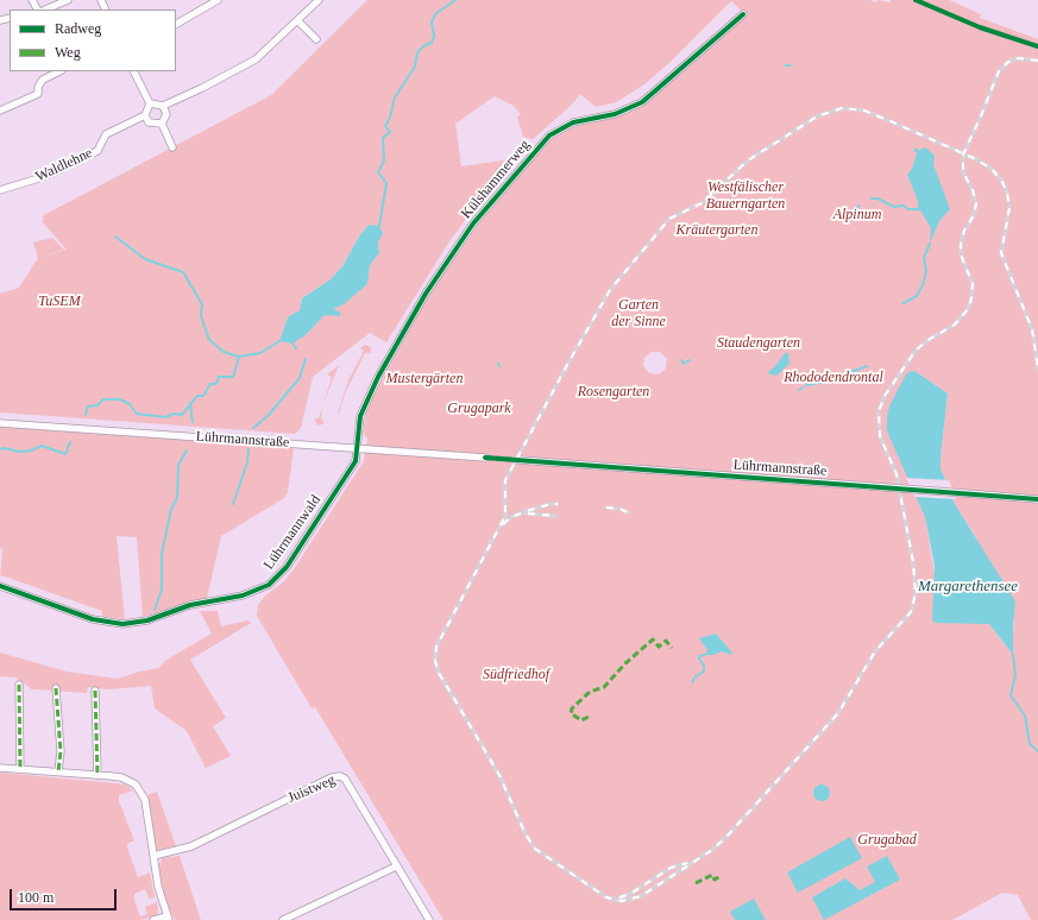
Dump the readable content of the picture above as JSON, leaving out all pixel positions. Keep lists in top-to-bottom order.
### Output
{
  "streets": {
    "street": [
      "Waldlehne",
      "Külshammerweg",
      "Lührmannstraße",
      "Lührmannwald",
      "Juistweg"
    ]
  },
  "crossings": [
    ["Külshammerweg", "Lührmannstraße"],
    ["Külshammerweg", "Lührmannwald"],
    ["Lührmannstraße", "Lührmannwald"]
  ],
  "water": ["Margarethensee"],
  "parks": [
    "Westfälischer Bauerngarten",
    "Alpinum",
    "Kräutergarten",
    "TuSEM",
    "Garten der Sinne",
    "Staudengarten",
    "Rhododendrontal",
    "Mustergärten",
    "Rosengarten",
    "Grugapark",
    "Südfriedhof",
    "Grugabad"
  ],
  "legend": ["Radweg", "Weg"],
  "scale_bar": "100 m"
}
